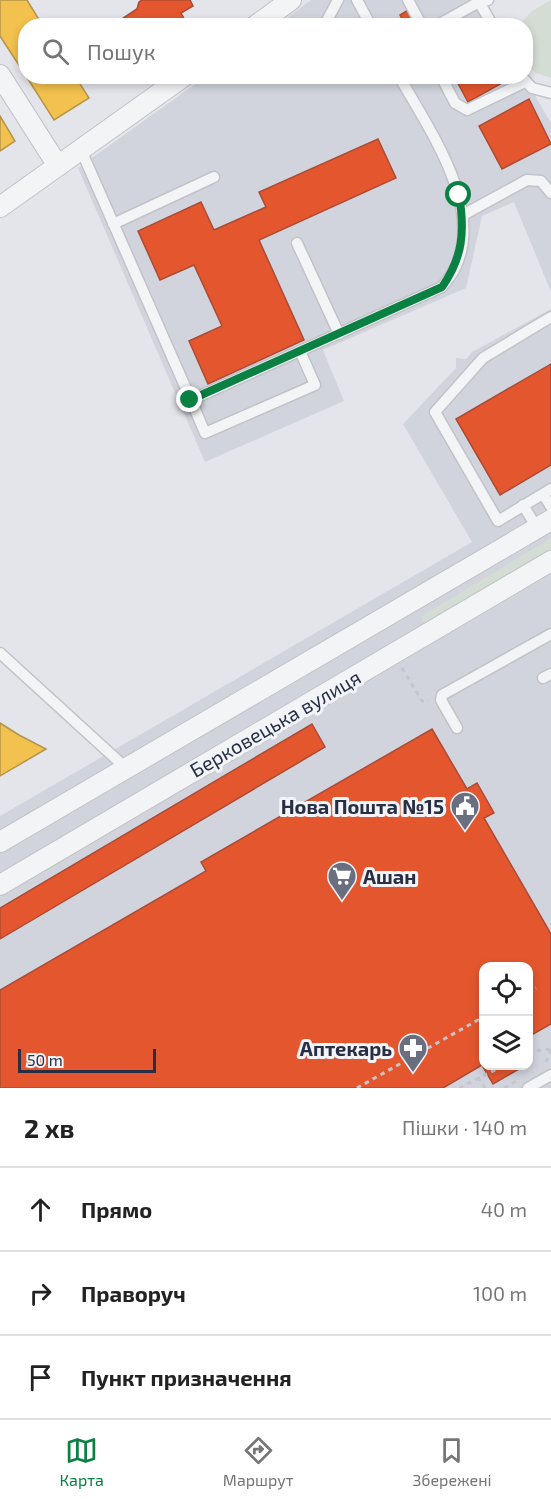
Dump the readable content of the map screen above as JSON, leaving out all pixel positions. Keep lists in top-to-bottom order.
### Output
{
  "streets": {
    "street": ["Берковецька вулиця"]
  },
  "places": {
    "public building": ["Нова Пошта №15"],
    "supermarket": ["Ашан"],
    "pharmacy": ["Аптекарь"]
  },
  "scale_bar": "50 m",
  "page": {
    "search": "Пошук",
    "scale": "50 m",
    "heading": ["2 хв", "Пішки · 140 m"],
    "list": [
      ["Прямо", "40 m"],
      ["Праворуч", "100 m"],
      "Пункт призначення"
    ],
    "nav": ["Карта", "Маршрут", "Збережені"]
  }
}
